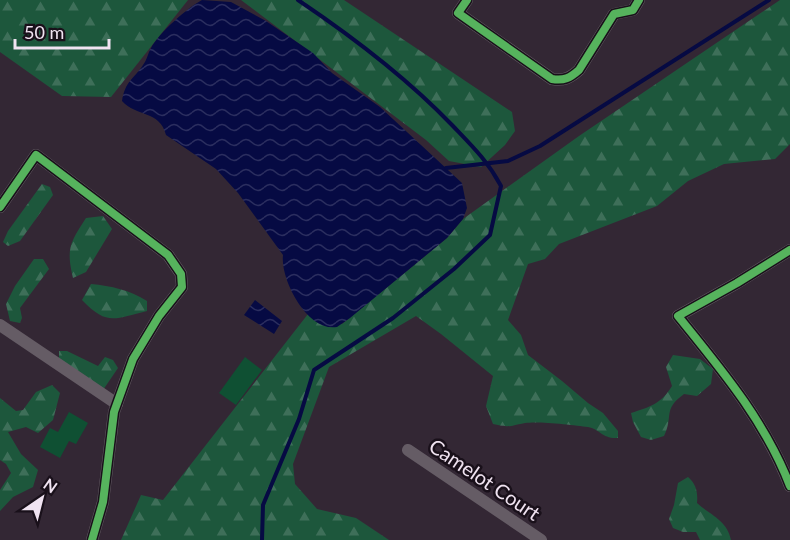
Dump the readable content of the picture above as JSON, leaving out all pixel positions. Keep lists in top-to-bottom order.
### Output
{
  "streets": {
    "street": ["Camelot Court"]
  },
  "scale_bar": "50 m",
  "north": "top right"
}
